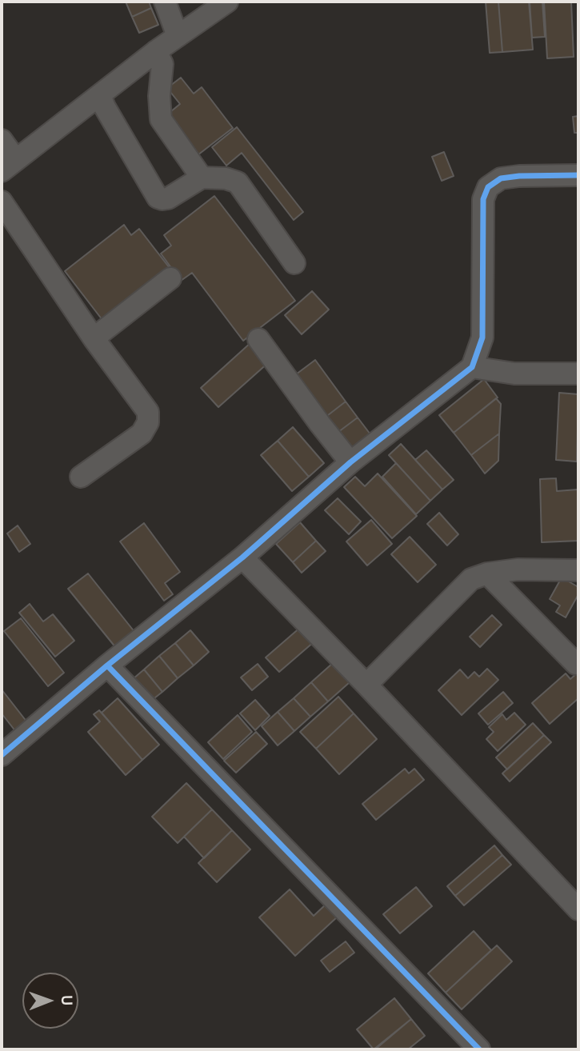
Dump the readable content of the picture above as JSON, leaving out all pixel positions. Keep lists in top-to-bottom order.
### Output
{
  "north": "right"
}
